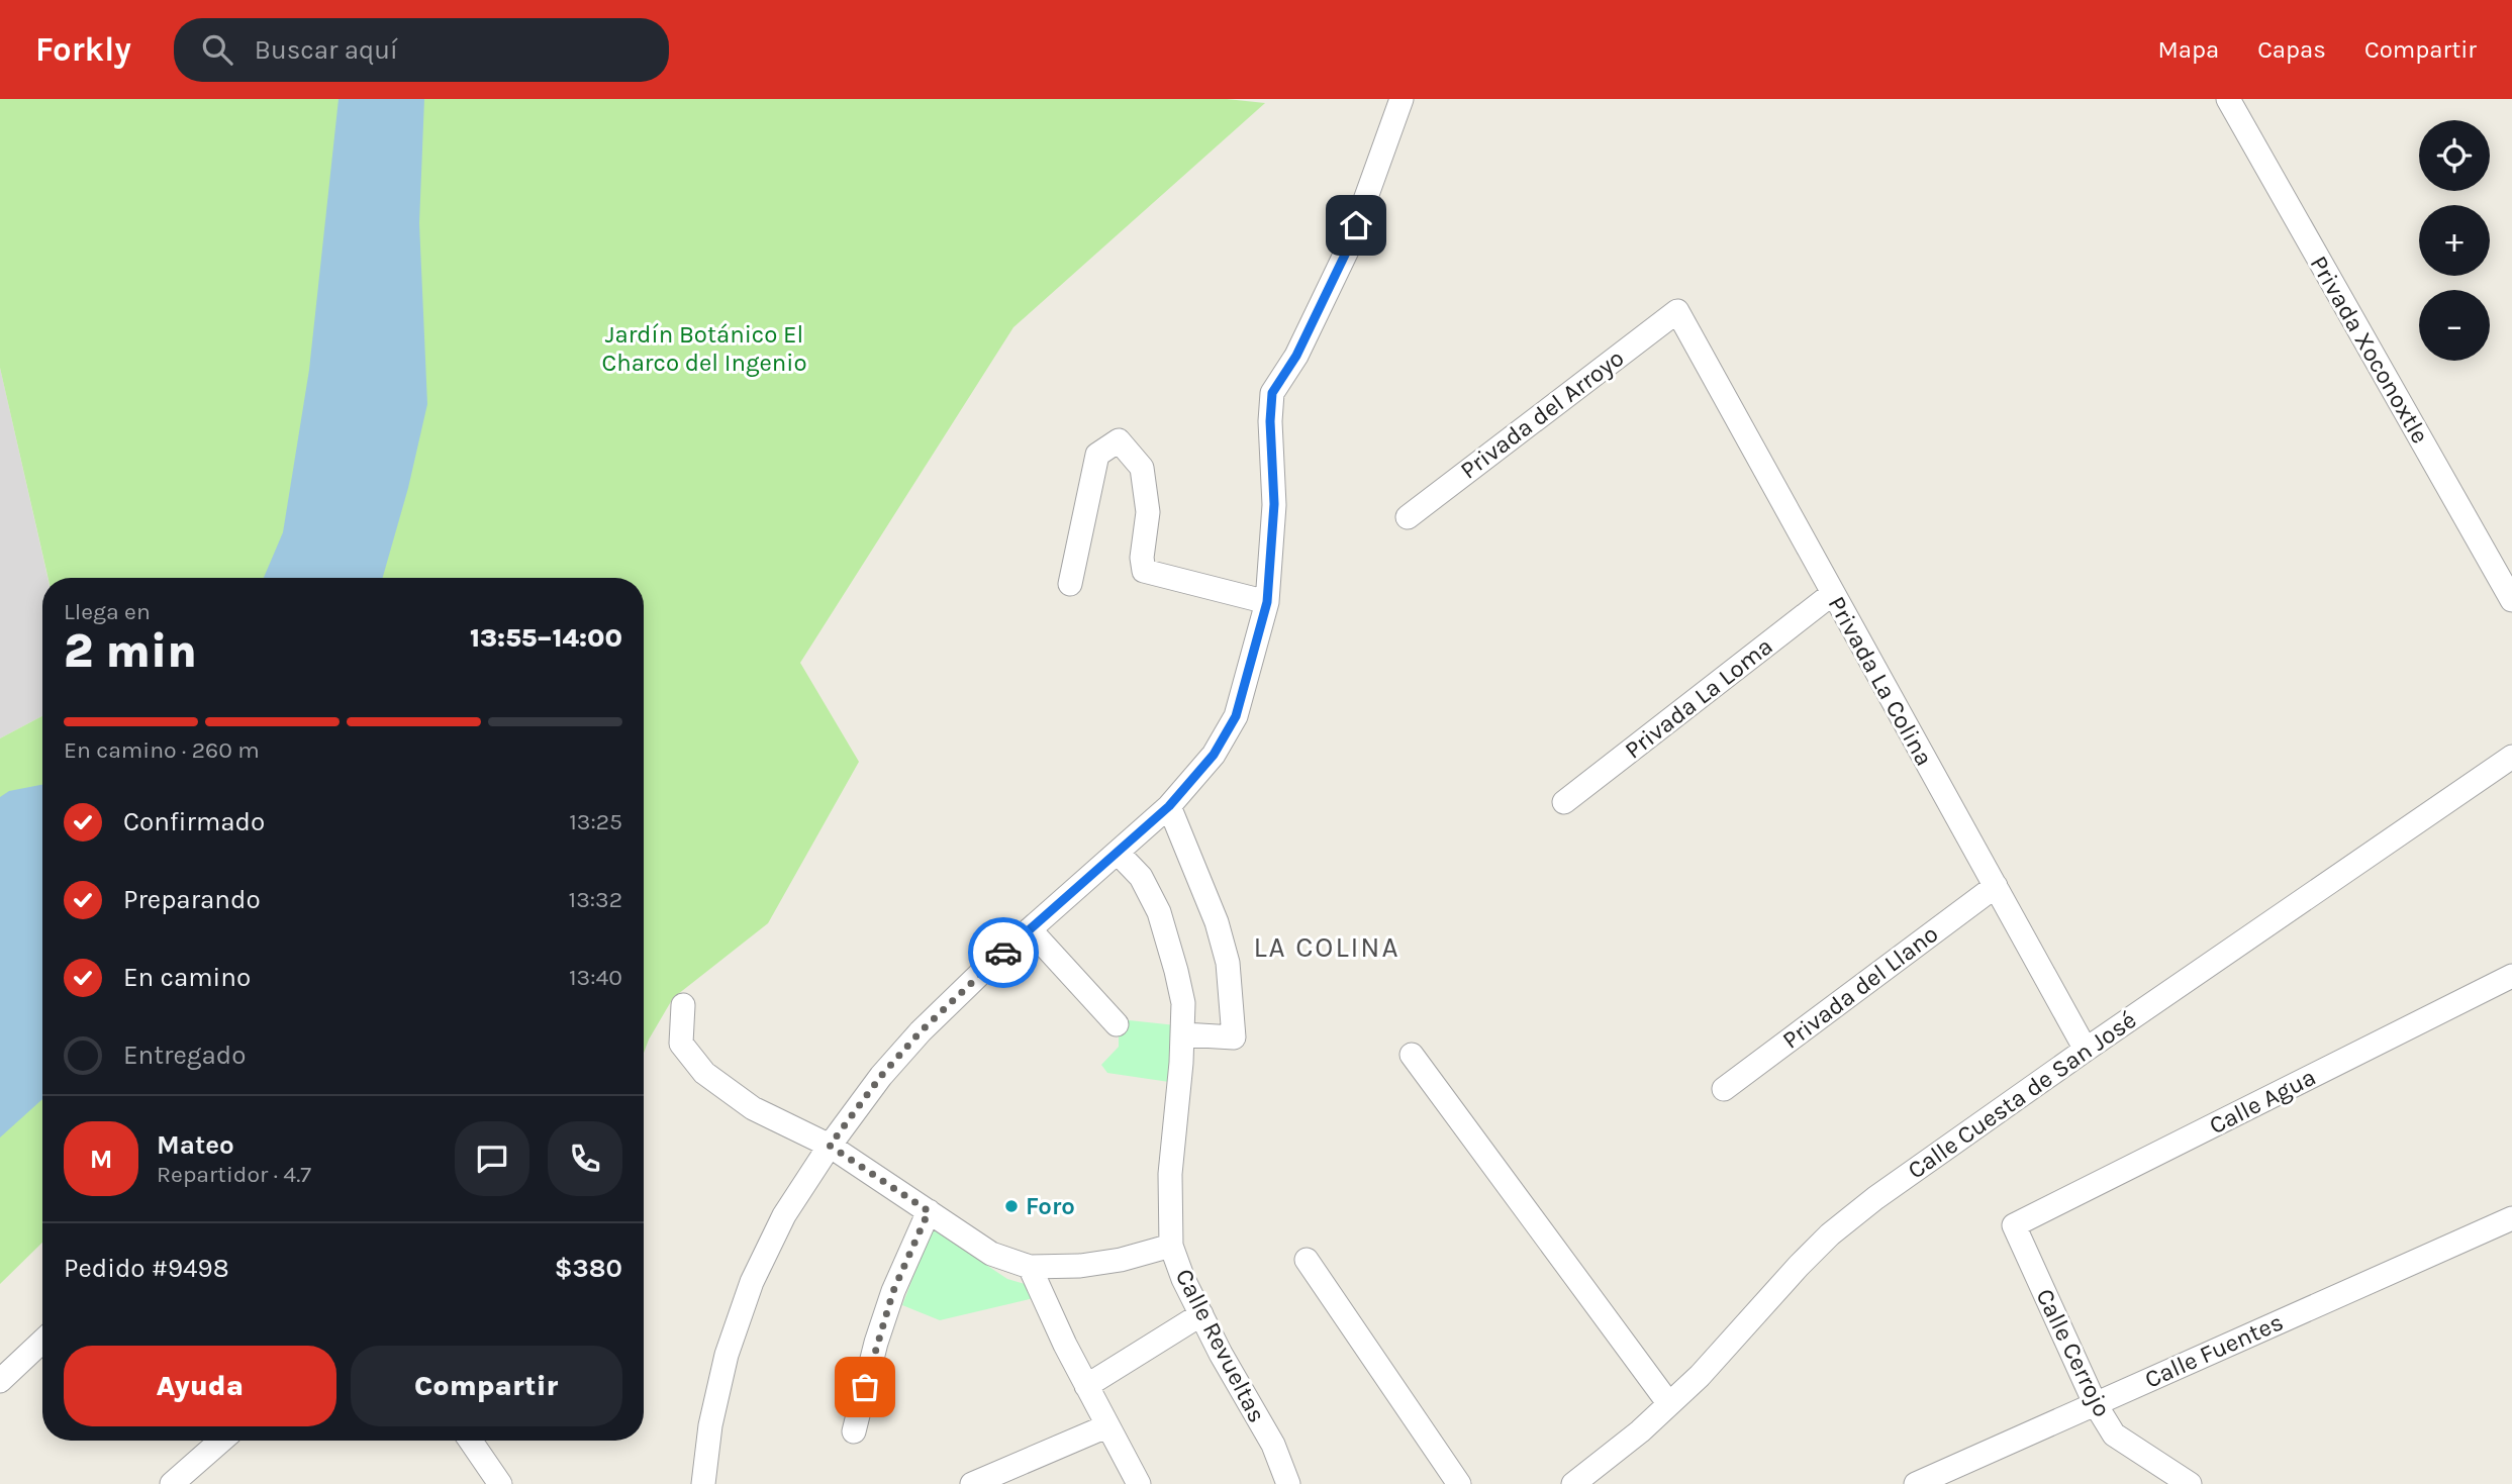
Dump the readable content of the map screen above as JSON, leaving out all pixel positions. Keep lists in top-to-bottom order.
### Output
{
  "streets": {
    "street": [
      "Privada Xoconoxtle",
      "Privada del Arroyo",
      "Privada La Colina",
      "Privada La Loma",
      "Privada del Llano",
      "Calle Cuesta de San José",
      "Calle Agua",
      "Calle Revueltas",
      "Calle Fuentes",
      "Calle Cerrojo"
    ]
  },
  "crossings": [
    ["Privada del Arroyo", "Privada La Colina"],
    ["Privada La Colina", "Privada La Loma"],
    ["Privada La Colina", "Privada del Llano"],
    ["Privada La Colina", "Calle Cuesta de San José"],
    ["Calle Agua", "Calle Cerrojo"],
    ["Calle Fuentes", "Calle Cerrojo"]
  ],
  "districts": ["LA COLINA"],
  "parks": ["Jardín Botánico El Charco del Ingenio"],
  "places": ["Foro"],
  "page": {
    "header": "Forkly",
    "search": "Buscar aquí",
    "nav": ["Mapa", "Capas", "Compartir"],
    "map_buttons": ["+", "−"],
    "heading": ["2 min", "Llega en", "13:55–14:00"],
    "panel": [
      "Mateo",
      "Repartidor · 4.7",
      "Pedido #9498",
      "$380"
    ],
    "bar": "En camino · 260 m",
    "list": [
      ["Confirmado", "13:25"],
      ["Preparando", "13:32"],
      ["En camino", "13:40"],
      "Entregado"
    ],
    "round": "M",
    "buttons": ["Ayuda", "Compartir"]
  }
}
